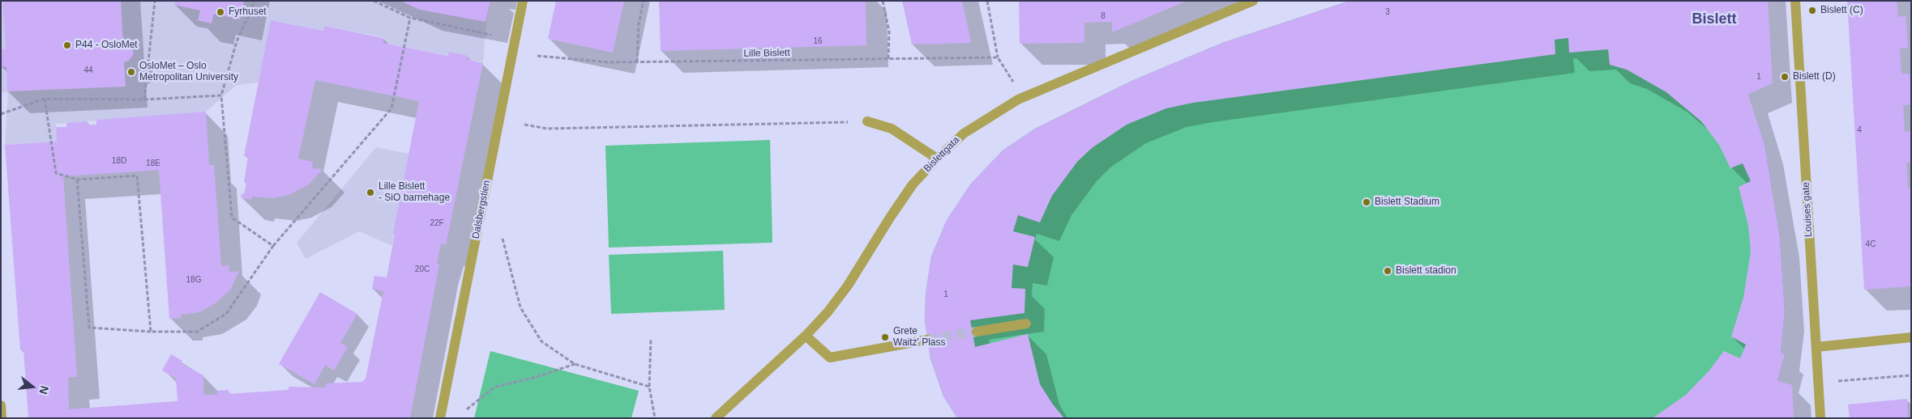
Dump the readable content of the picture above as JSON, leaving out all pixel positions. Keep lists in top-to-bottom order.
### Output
{
  "streets": {
    "street": ["Bislettgata", "Dalsbergstien", "Louises gate"],
    "path": ["Lille Bislett"]
  },
  "districts": ["Bislett"],
  "places": [
    "Bislett (C)",
    "Fyrhuset",
    "P44 - OsloMet",
    "OsloMet – Oslo Metropolitan University",
    "Bislett (D)",
    "Lille Bislett - SiO barnehage",
    "Bislett Stadium",
    "Bislett stadion",
    "Grete Waitz' Plass"
  ],
  "house_numbers": [
    "3",
    "8",
    "16",
    "44",
    "1",
    "4",
    "18D",
    "18E",
    "22F",
    "4C",
    "20C",
    "18G",
    "1"
  ],
  "north": "right"
}
